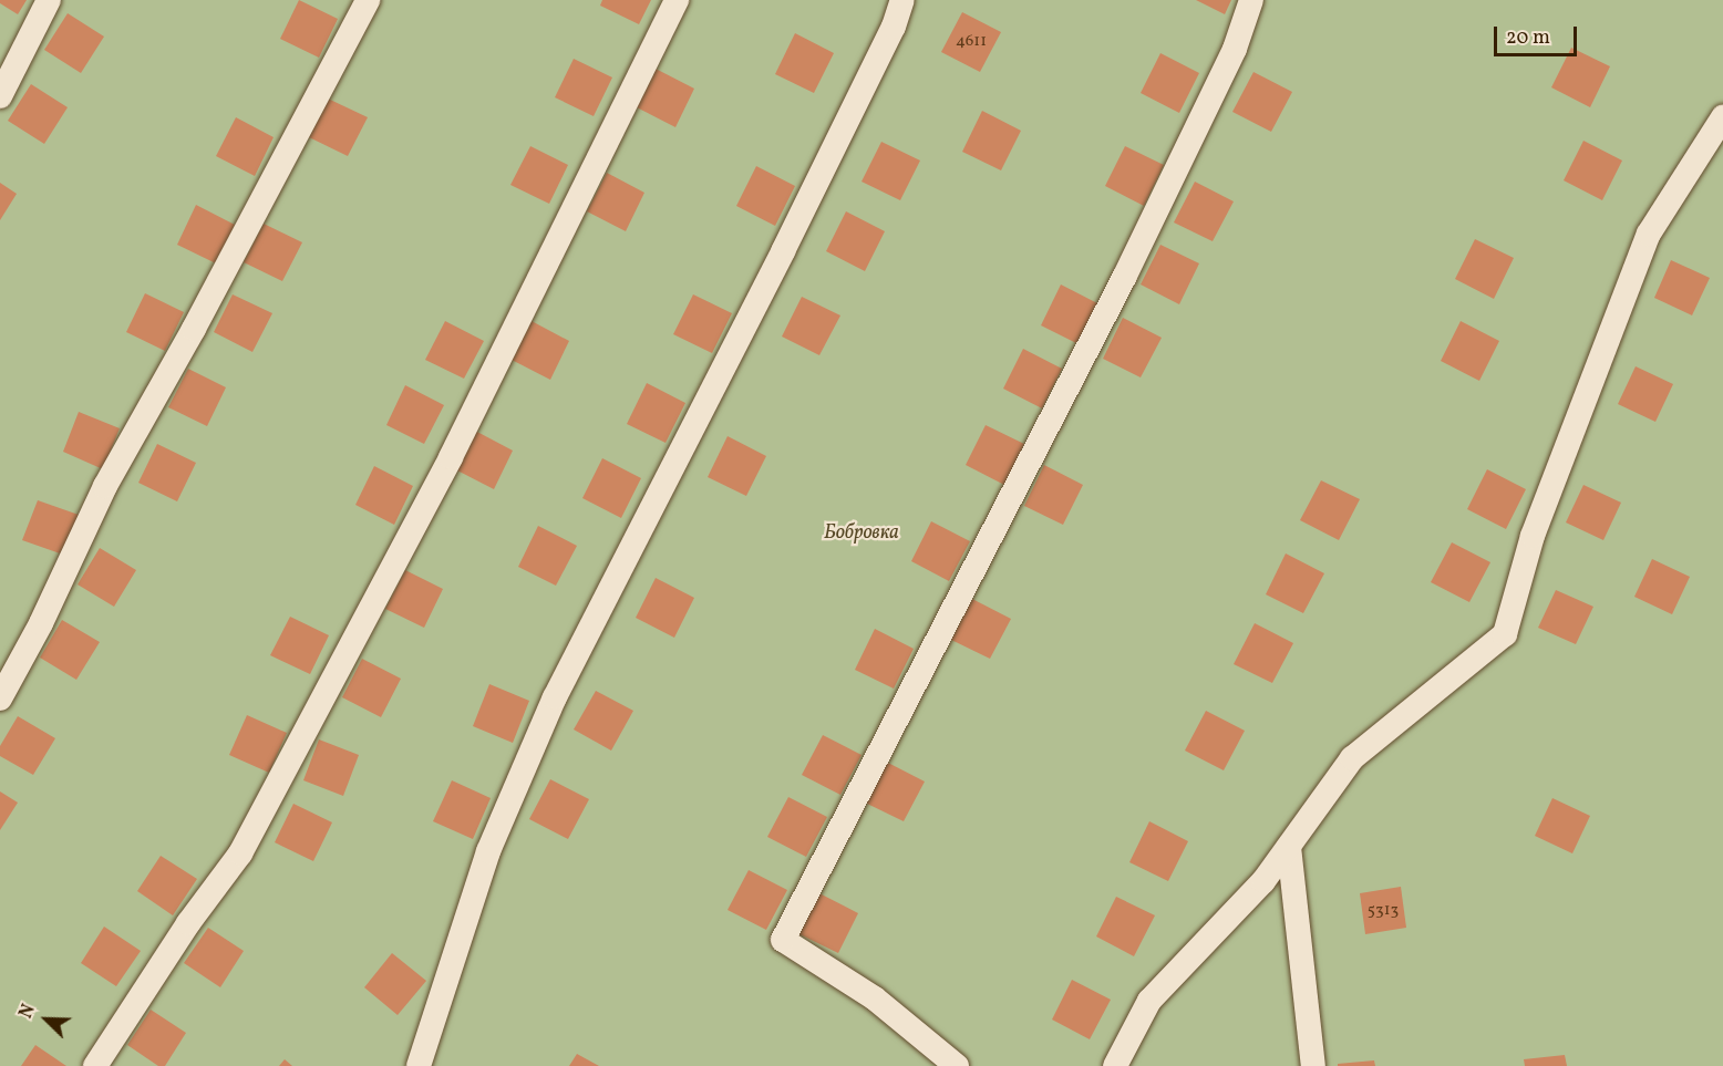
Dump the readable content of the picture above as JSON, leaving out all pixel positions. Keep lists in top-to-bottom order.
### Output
{
  "parks": ["Бобровка"],
  "house_numbers": ["4611", "5313"],
  "scale_bar": "20 m",
  "north": "top left"
}
